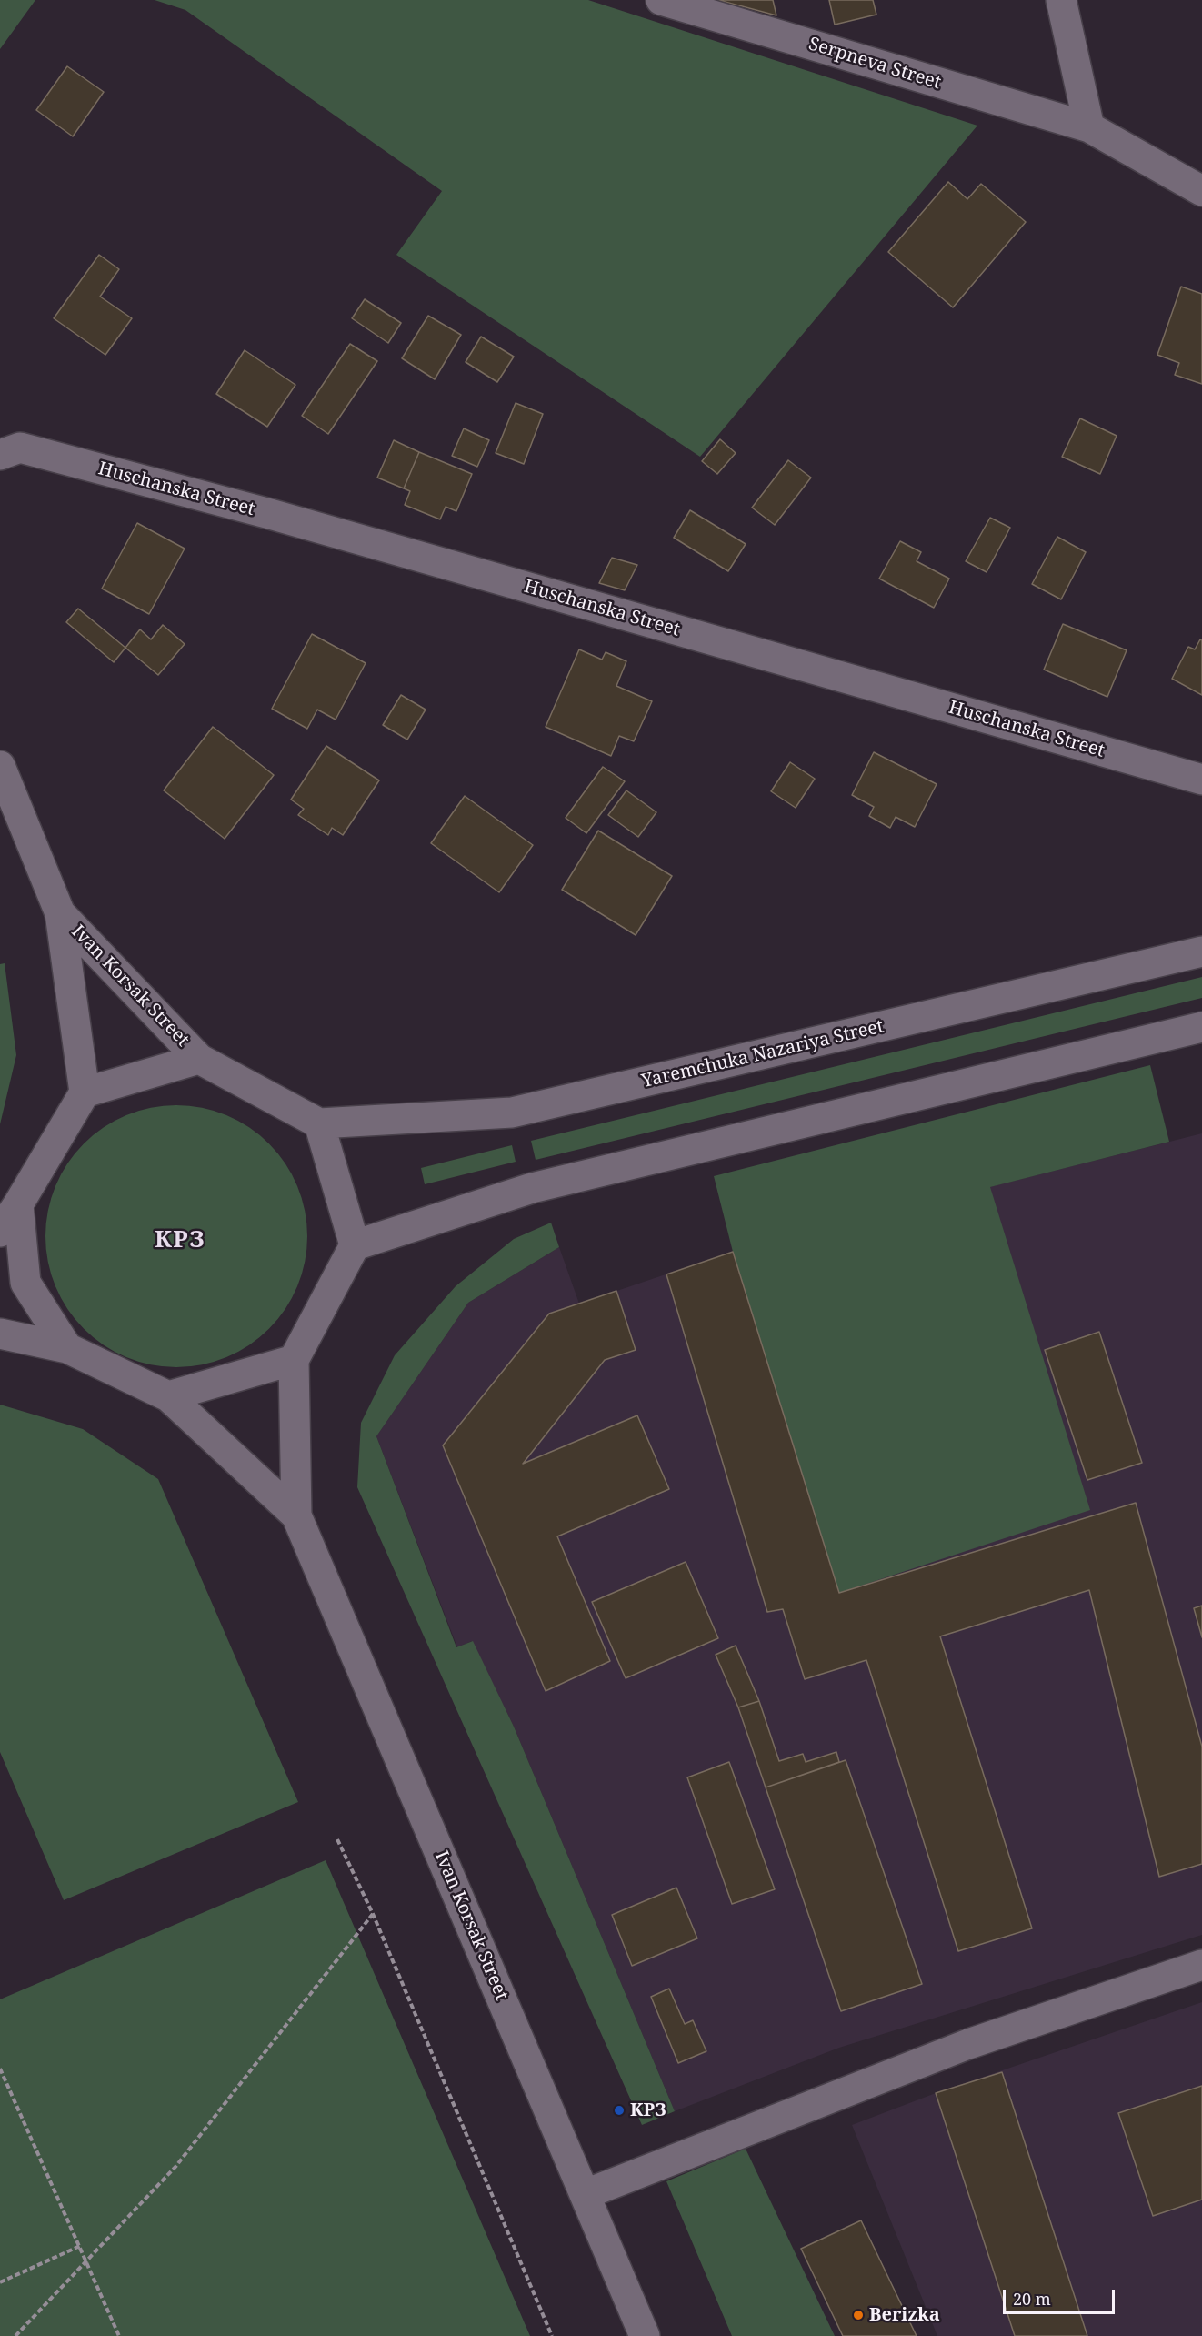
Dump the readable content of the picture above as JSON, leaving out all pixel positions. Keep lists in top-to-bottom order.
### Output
{
  "streets": {
    "street": [
      "Serpneva Street",
      "Huschanska Street",
      "Ivan Korsak Street",
      "Yaremchuka Nazariya Street"
    ]
  },
  "crossings": [
    ["Ivan Korsak Street", "Yaremchuka Nazariya Street"]
  ],
  "districts": ["КРЗ"],
  "places": ["КРЗ", "Berizka"],
  "scale_bar": "20 m"
}
